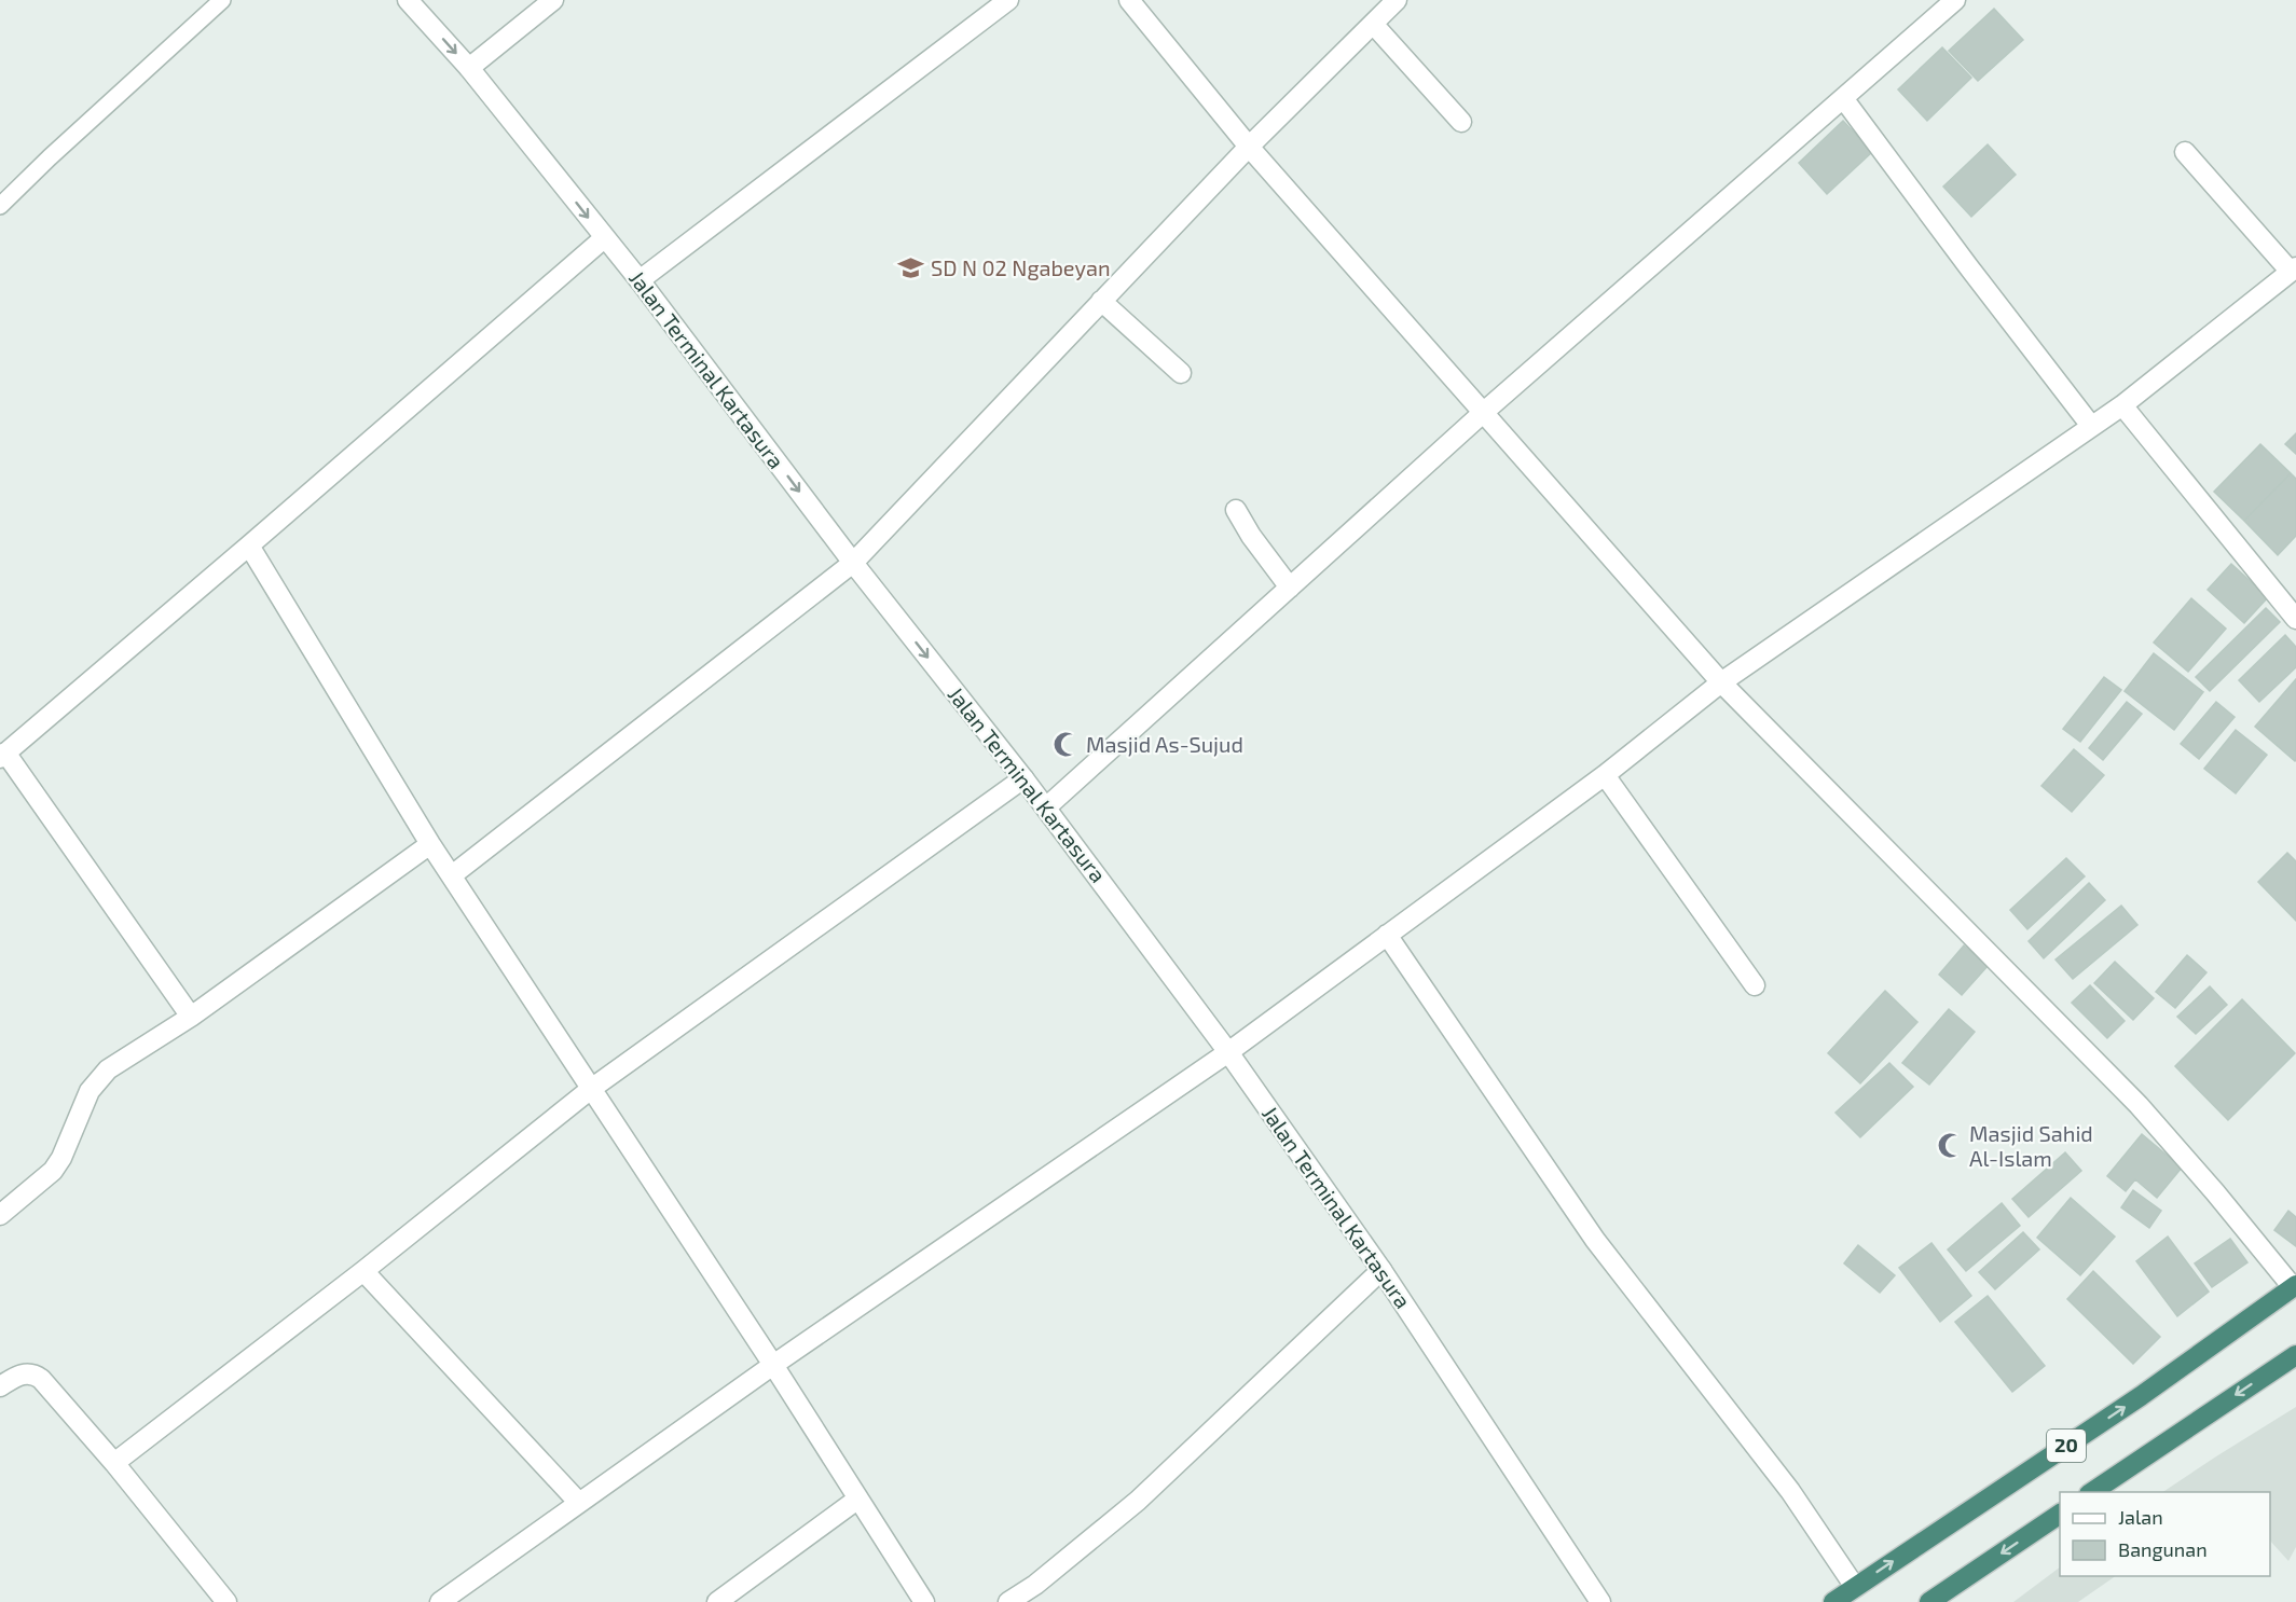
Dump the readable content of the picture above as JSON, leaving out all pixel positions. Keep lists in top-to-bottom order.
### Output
{
  "streets": {
    "highway": ["20"],
    "street": ["Jalan Terminal Kartasura"]
  },
  "one_way": ["Jalan Terminal Kartasura"],
  "places": {
    "school or university": ["SD N 02 Ngabeyan"],
    "mosque": ["Masjid As-Sujud", "Masjid Sahid Al-Islam"]
  },
  "legend": ["Jalan", "Bangunan"]
}
